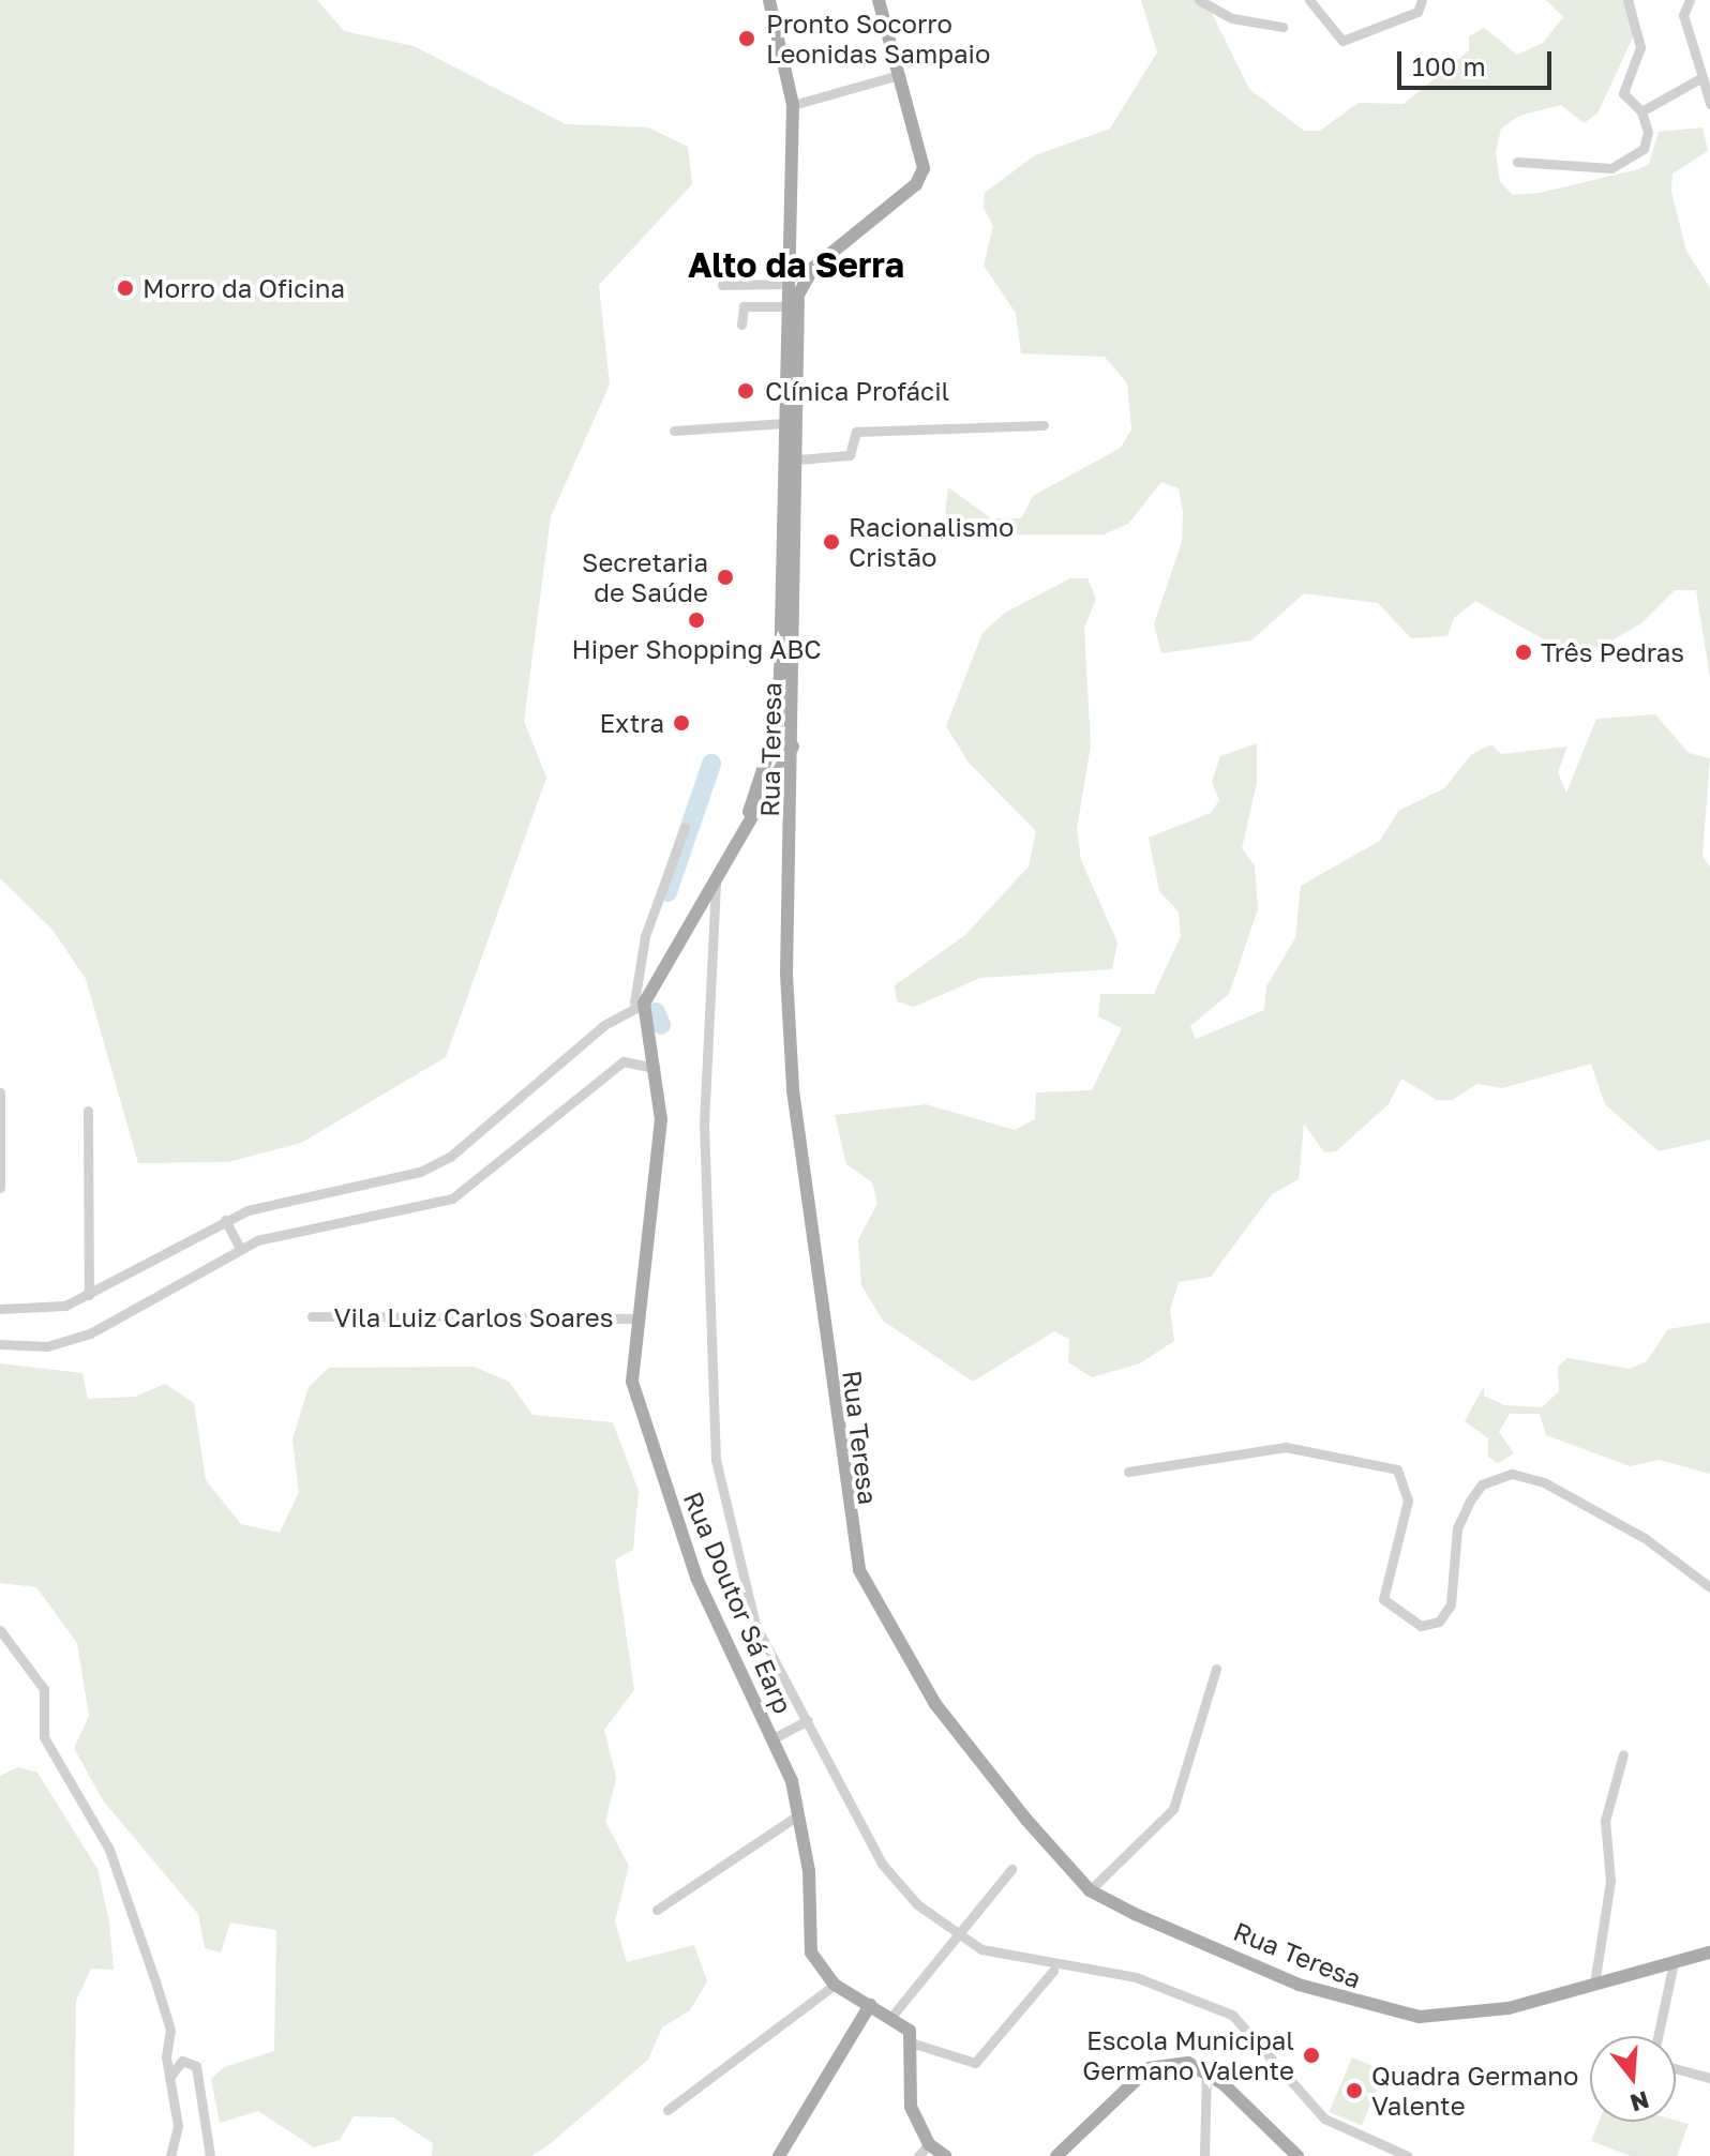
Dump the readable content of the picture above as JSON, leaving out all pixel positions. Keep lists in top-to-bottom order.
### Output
{
  "streets": {
    "main road": ["Rua Teresa", "Rua Doutor Sá Earp"],
    "street": ["Vila Luiz Carlos Soares"]
  },
  "crossings": [
    ["Vila Luiz Carlos Soares", "Rua Doutor Sá Earp"]
  ],
  "districts": ["Alto da Serra"],
  "places": [
    "Pronto Socorro Leonidas Sampaio",
    "Morro da Oficina",
    "Clínica Profácil",
    "Racionalismo Cristão",
    "Secretaria de Saúde",
    "Hiper Shopping ABC",
    "Três Pedras",
    "Extra",
    "Escola Municipal Germano Valente",
    "Quadra Germano Valente"
  ],
  "scale_bar": "100 m",
  "north": "bottom"
}
